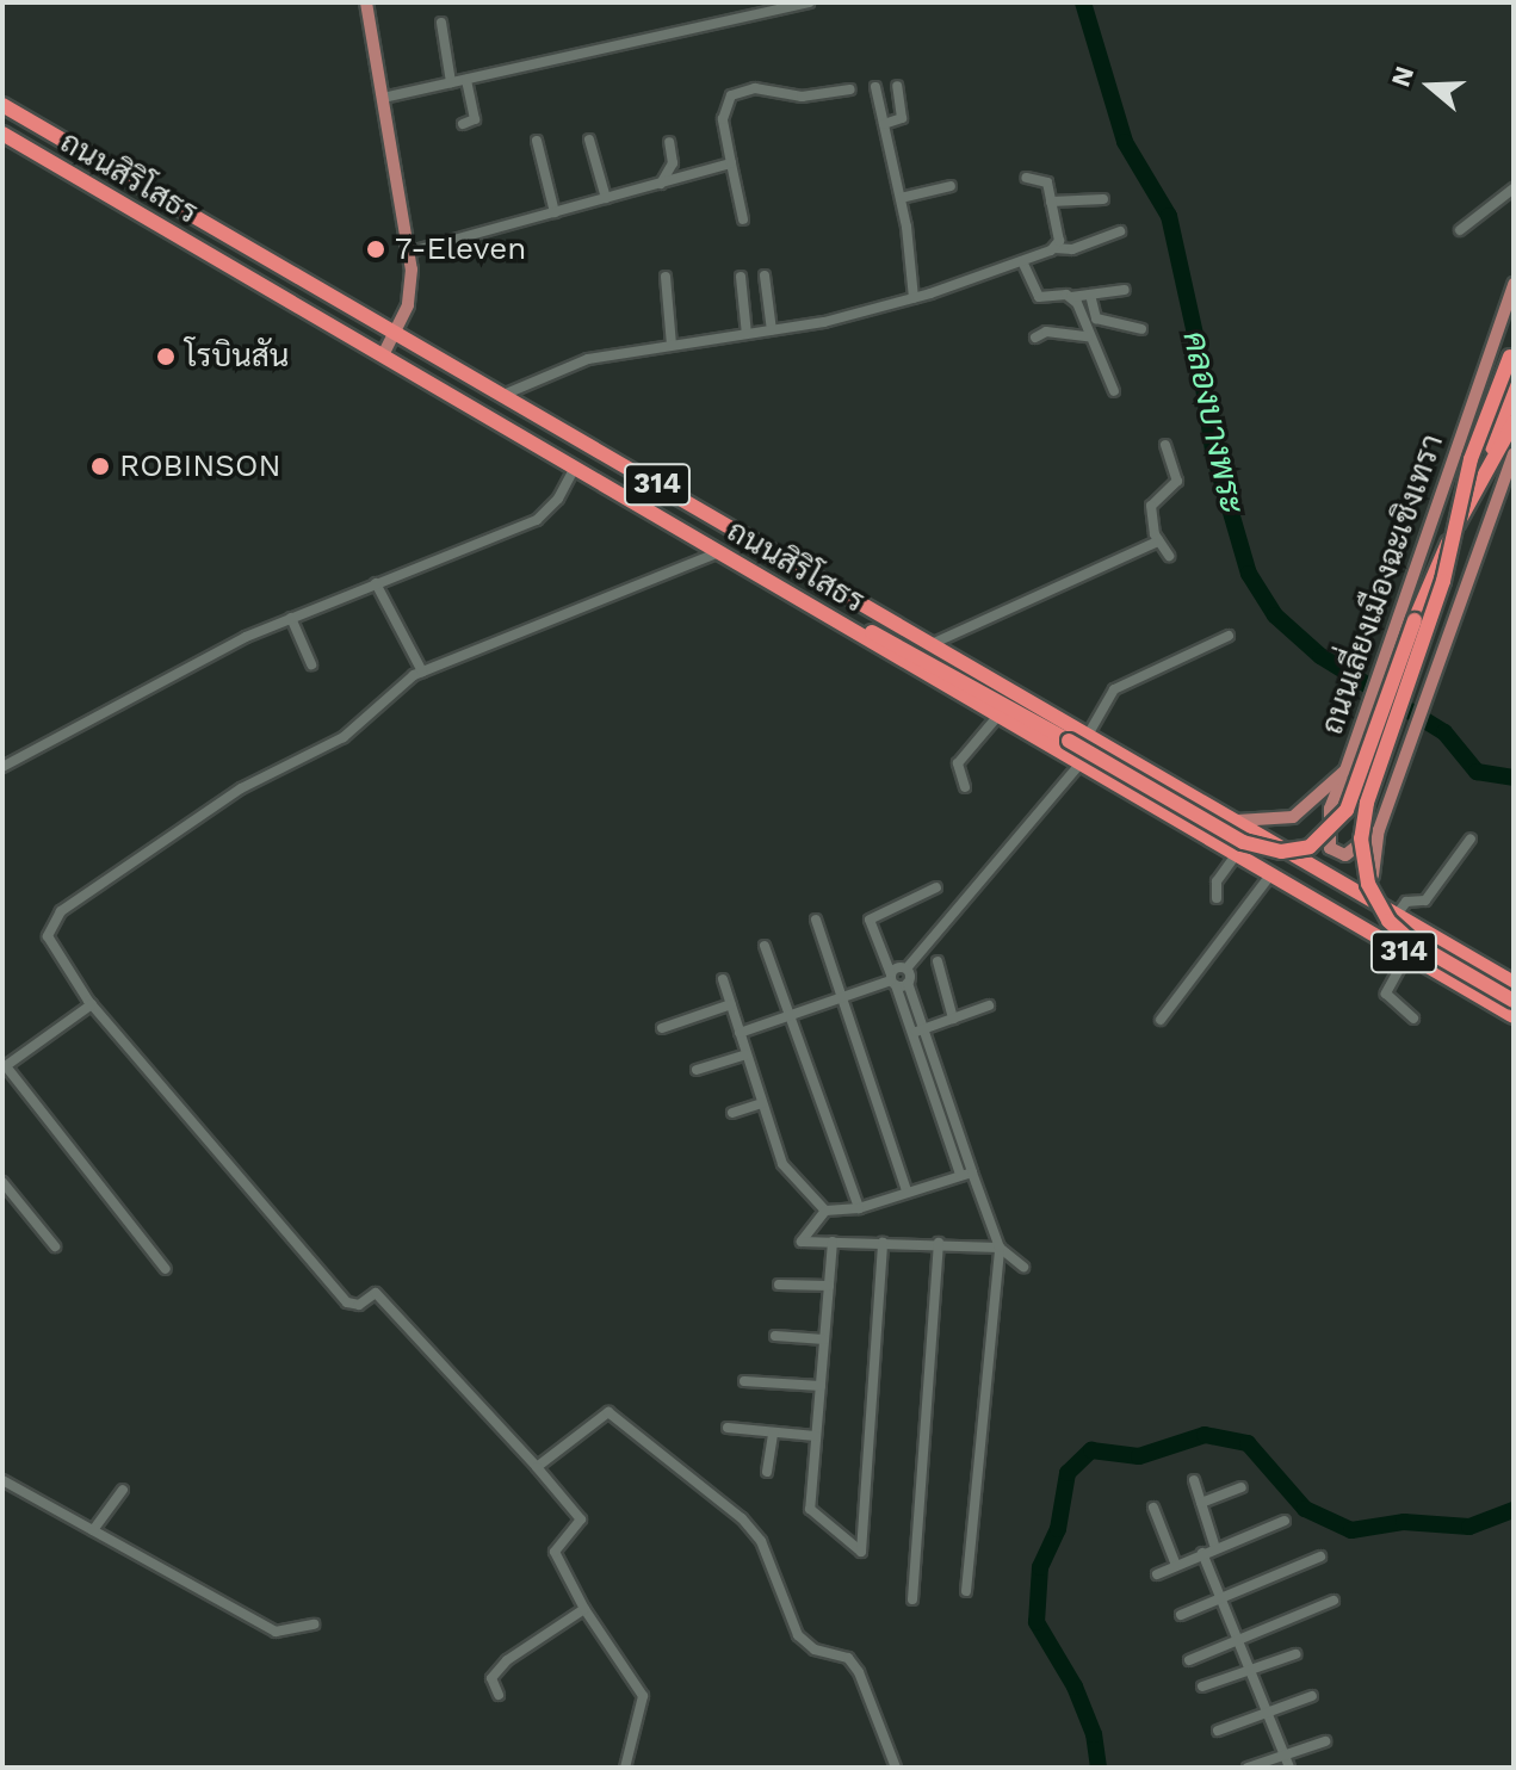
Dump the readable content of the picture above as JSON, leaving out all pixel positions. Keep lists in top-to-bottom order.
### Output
{
  "streets": {
    "highway": ["ถนนสิริโสธร", "314", "ถนนเลี่ยงเมืองฉะเชิงเทรา"]
  },
  "crossings": [
    ["ถนนสิริโสธร", "314"],
    ["ถนนสิริโสธร", "ถนนเลี่ยงเมืองฉะเชิงเทรา"]
  ],
  "water": ["คลองบางพระ"],
  "places": ["7-Eleven", "โรบินสัน", "ROBINSON"],
  "north": "left"
}
